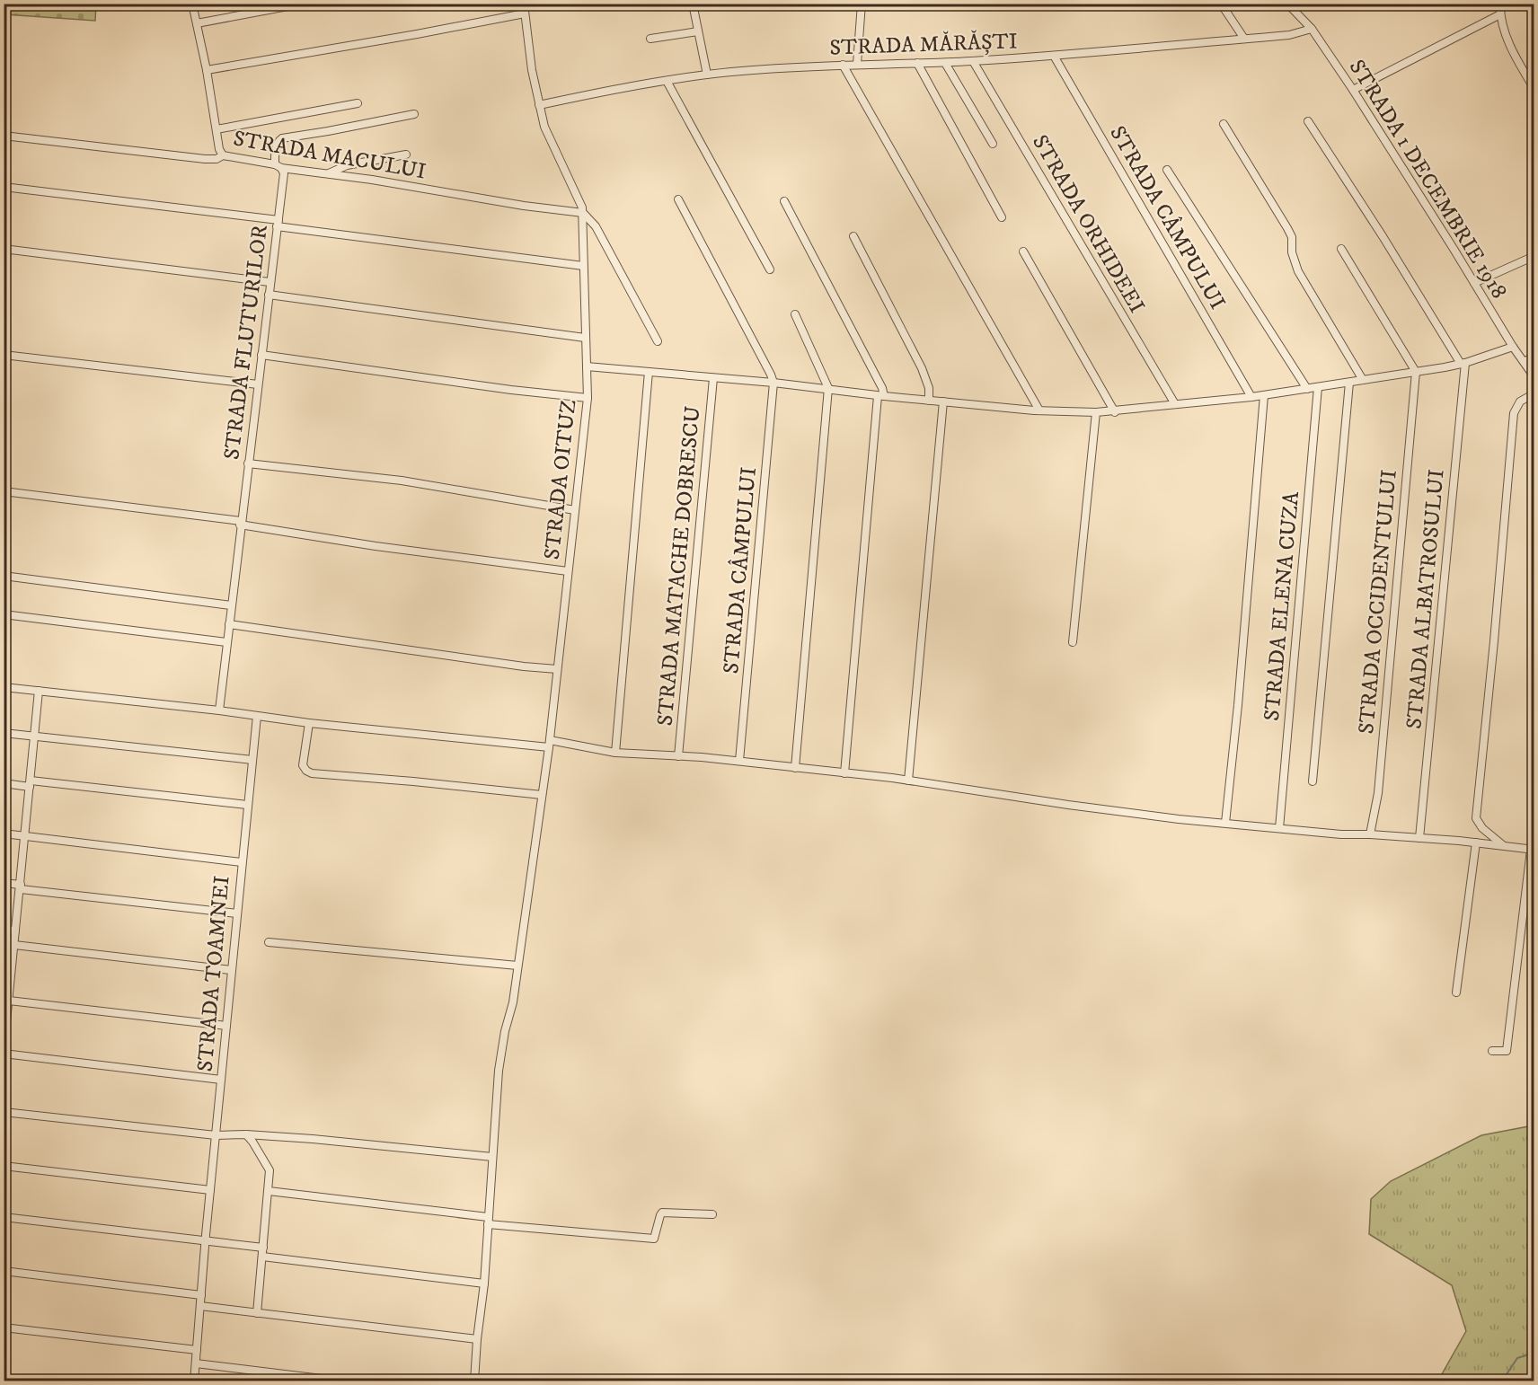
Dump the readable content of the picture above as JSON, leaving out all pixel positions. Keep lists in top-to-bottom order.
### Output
{
  "streets": {
    "street": [
      "STRADA MĂRĂȘTI",
      "STRADA MACULUI",
      "STRADA 1 DECEMBRIE 1918",
      "STRADA CÂMPULUI",
      "STRADA ORHIDEEI",
      "STRADA FLUTURILOR",
      "STRADA OITUZ",
      "STRADA MATACHE DOBRESCU",
      "STRADA ALBATROSULUI",
      "STRADA OCCIDENTULUI",
      "STRADA ELENA CUZA",
      "STRADA TOAMNEI"
    ]
  },
  "crossings": [
    ["STRADA MĂRĂȘTI", "STRADA 1 DECEMBRIE 1918"],
    ["STRADA MĂRĂȘTI", "STRADA CÂMPULUI"],
    ["STRADA MĂRĂȘTI", "STRADA ORHIDEEI"],
    ["STRADA MĂRĂȘTI", "STRADA OITUZ"],
    ["STRADA MACULUI", "STRADA FLUTURILOR"],
    ["STRADA MACULUI", "STRADA OITUZ"]
  ]
}
